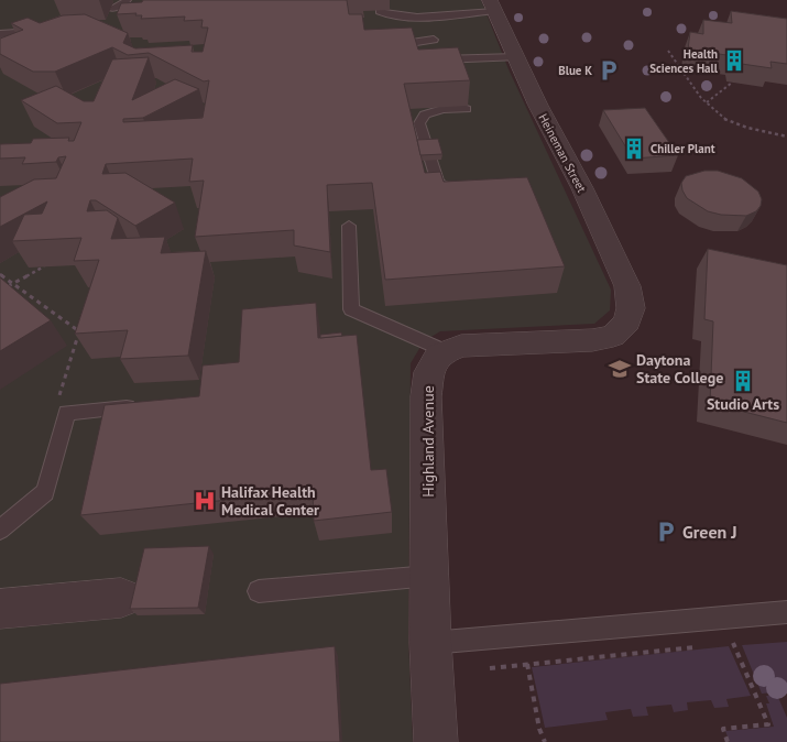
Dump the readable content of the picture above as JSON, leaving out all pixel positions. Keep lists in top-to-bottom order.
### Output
{
  "streets": {
    "street": ["Heineman Street", "Highland Avenue"]
  },
  "crossings": [
    ["Heineman Street", "Highland Avenue"]
  ],
  "places": {
    "building": ["Health Sciences Hall", "Chiller Plant", "Studio Arts"],
    "parking": ["Blue K", "Green J"],
    "school or university": ["Daytona State College"],
    "hospital": ["Halifax Health Medical Center"]
  }
}
